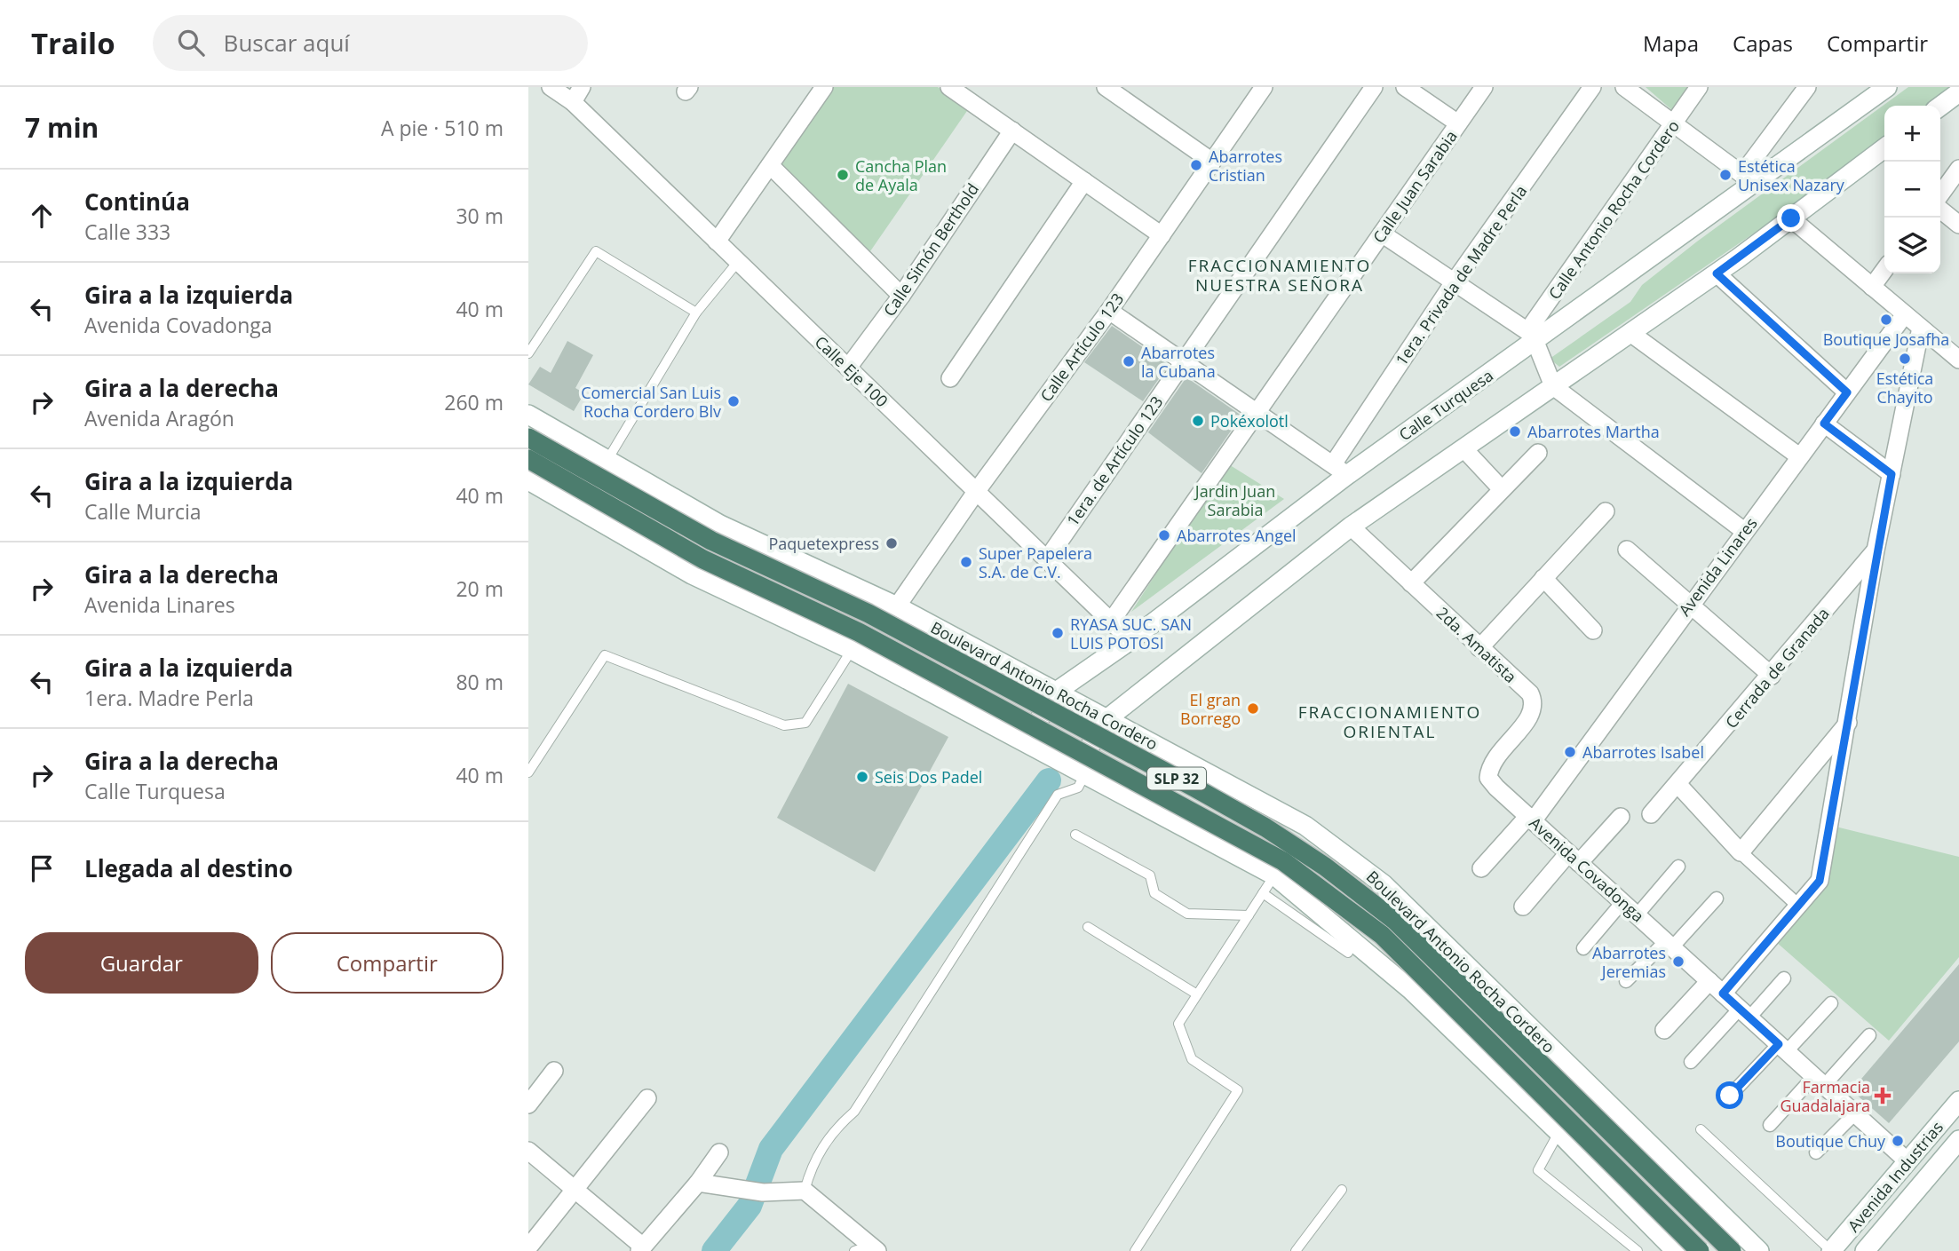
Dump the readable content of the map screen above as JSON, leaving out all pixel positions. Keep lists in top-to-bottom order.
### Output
{
  "streets": {
    "highway": ["Boulevard Antonio Rocha Cordero", "SLP 32"],
    "main road": ["Calle Turquesa", "Avenida Industrias"],
    "street": [
      "Calle Juan Sarabia",
      "Calle Antonio Rocha Cordero",
      "Calle Simón Berthold",
      "1era. Privada de Madre Perla",
      "Calle Artículo 123",
      "Calle Eje 100",
      "1era. de Artículo 123",
      "Avenida Linares",
      "2da. Amatista",
      "Cerrada de Granada",
      "Avenida Covadonga"
    ]
  },
  "crossings": [
    ["Calle Juan Sarabia", "Calle Eje 100"],
    ["Calle Antonio Rocha Cordero", "Calle Turquesa"],
    ["Calle Simón Berthold", "Calle Eje 100"],
    ["1era. Privada de Madre Perla", "Calle Turquesa"],
    ["Calle Artículo 123", "Calle Eje 100"],
    ["Calle Artículo 123", "Boulevard Antonio Rocha Cordero"],
    ["Calle Eje 100", "Calle Turquesa"],
    ["Calle Eje 100", "1era. de Artículo 123"],
    ["Calle Turquesa", "Boulevard Antonio Rocha Cordero"],
    ["Calle Turquesa", "SLP 32"],
    ["Avenida Linares", "Avenida Covadonga"],
    ["2da. Amatista", "Avenida Covadonga"],
    ["Avenida Covadonga", "Avenida Industrias"]
  ],
  "districts": ["FRACCIONAMIENTO NUESTRA SEÑORA", "FRACCIONAMIENTO ORIENTAL"],
  "parks": ["Jardin Juan Sarabia"],
  "places": {
    "other": [
      "Abarrotes Cristian",
      "Cancha Plan de Ayala",
      "Estética Unisex Nazary",
      "Boutique Josafha",
      "Estética Chayito",
      "Abarrotes la Cubana",
      "Comercial San Luis Rocha Cordero Blv",
      "Pokéxolotl",
      "Abarrotes Martha",
      "Abarrotes Angel",
      "Paquetexpress",
      "Super Papelera S.A. de C.V.",
      "RYASA SUC. SAN LUIS POTOSI",
      "El gran Borrego",
      "Abarrotes Isabel",
      "Seis Dos Padel",
      "Abarrotes Jeremias",
      "Boutique Chuy"
    ],
    "health": ["Farmacia Guadalajara"]
  },
  "page": {
    "header": "Trailo",
    "search": "Buscar aquí",
    "nav": ["Mapa", "Capas", "Compartir"],
    "heading": ["7 min", "A pie · 510 m"],
    "map_buttons": ["+", "−"],
    "list": [
      ["Continúa", "Calle 333", "30 m"],
      ["Gira a la izquierda", "Avenida Covadonga", "40 m"],
      ["Gira a la derecha", "Avenida Aragón", "260 m"],
      ["Gira a la izquierda", "Calle Murcia", "40 m"],
      ["Gira a la derecha", "Avenida Linares", "20 m"],
      ["Gira a la izquierda", "1era. Madre Perla", "80 m"],
      ["Gira a la derecha", "Calle Turquesa", "40 m"],
      "Llegada al destino"
    ],
    "buttons": ["Guardar", "Compartir"]
  }
}
